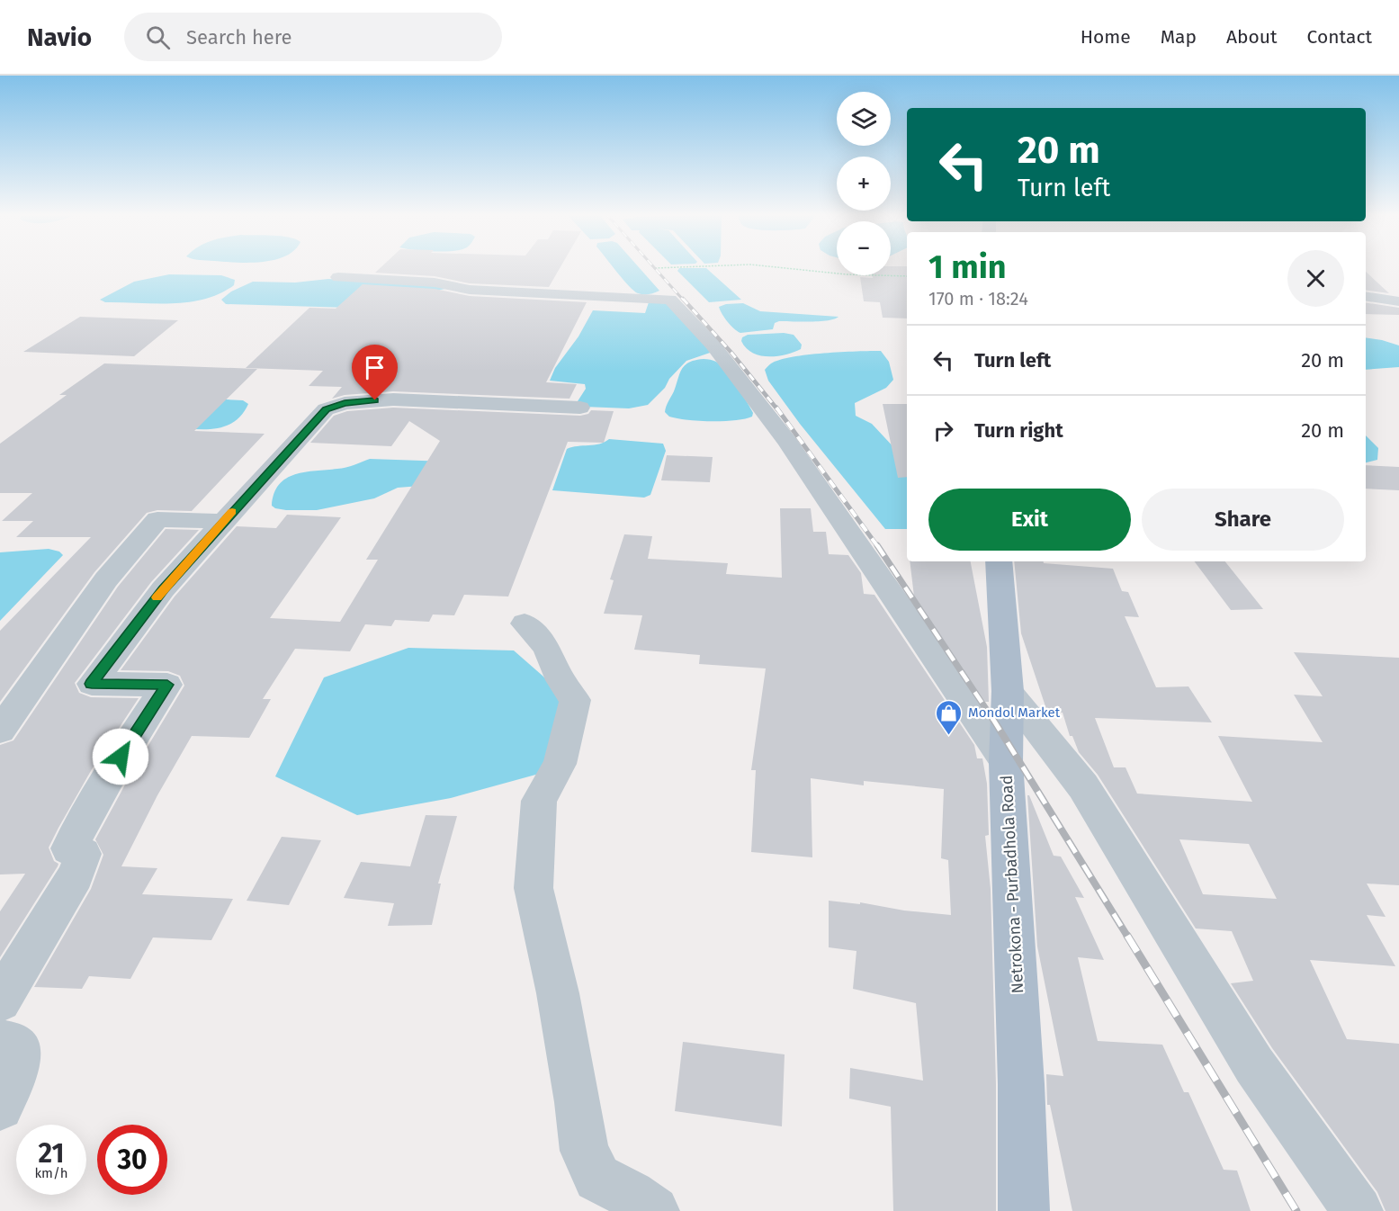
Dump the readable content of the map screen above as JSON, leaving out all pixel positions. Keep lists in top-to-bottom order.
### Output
{
  "streets": {
    "main road": ["Netrokona - Purbadhola Road"]
  },
  "places": {
    "shop": ["Mondol Market"]
  },
  "page": {
    "header": "Navio",
    "search": "Search here",
    "nav": [
      "Home",
      "Map",
      "About",
      "Contact"
    ],
    "map_buttons": ["+", "−"],
    "turn": ["20 m", "Turn left"],
    "heading": ["1 min", "170 m · 18:24"],
    "list": [
      {
        "name": "Turn left",
        "value": "20 m"
      },
      {
        "name": "Turn right",
        "value": "20 m"
      }
    ],
    "buttons": ["Exit", "Share"],
    "speed": "21 km/h",
    "limit": "30"
  }
}
